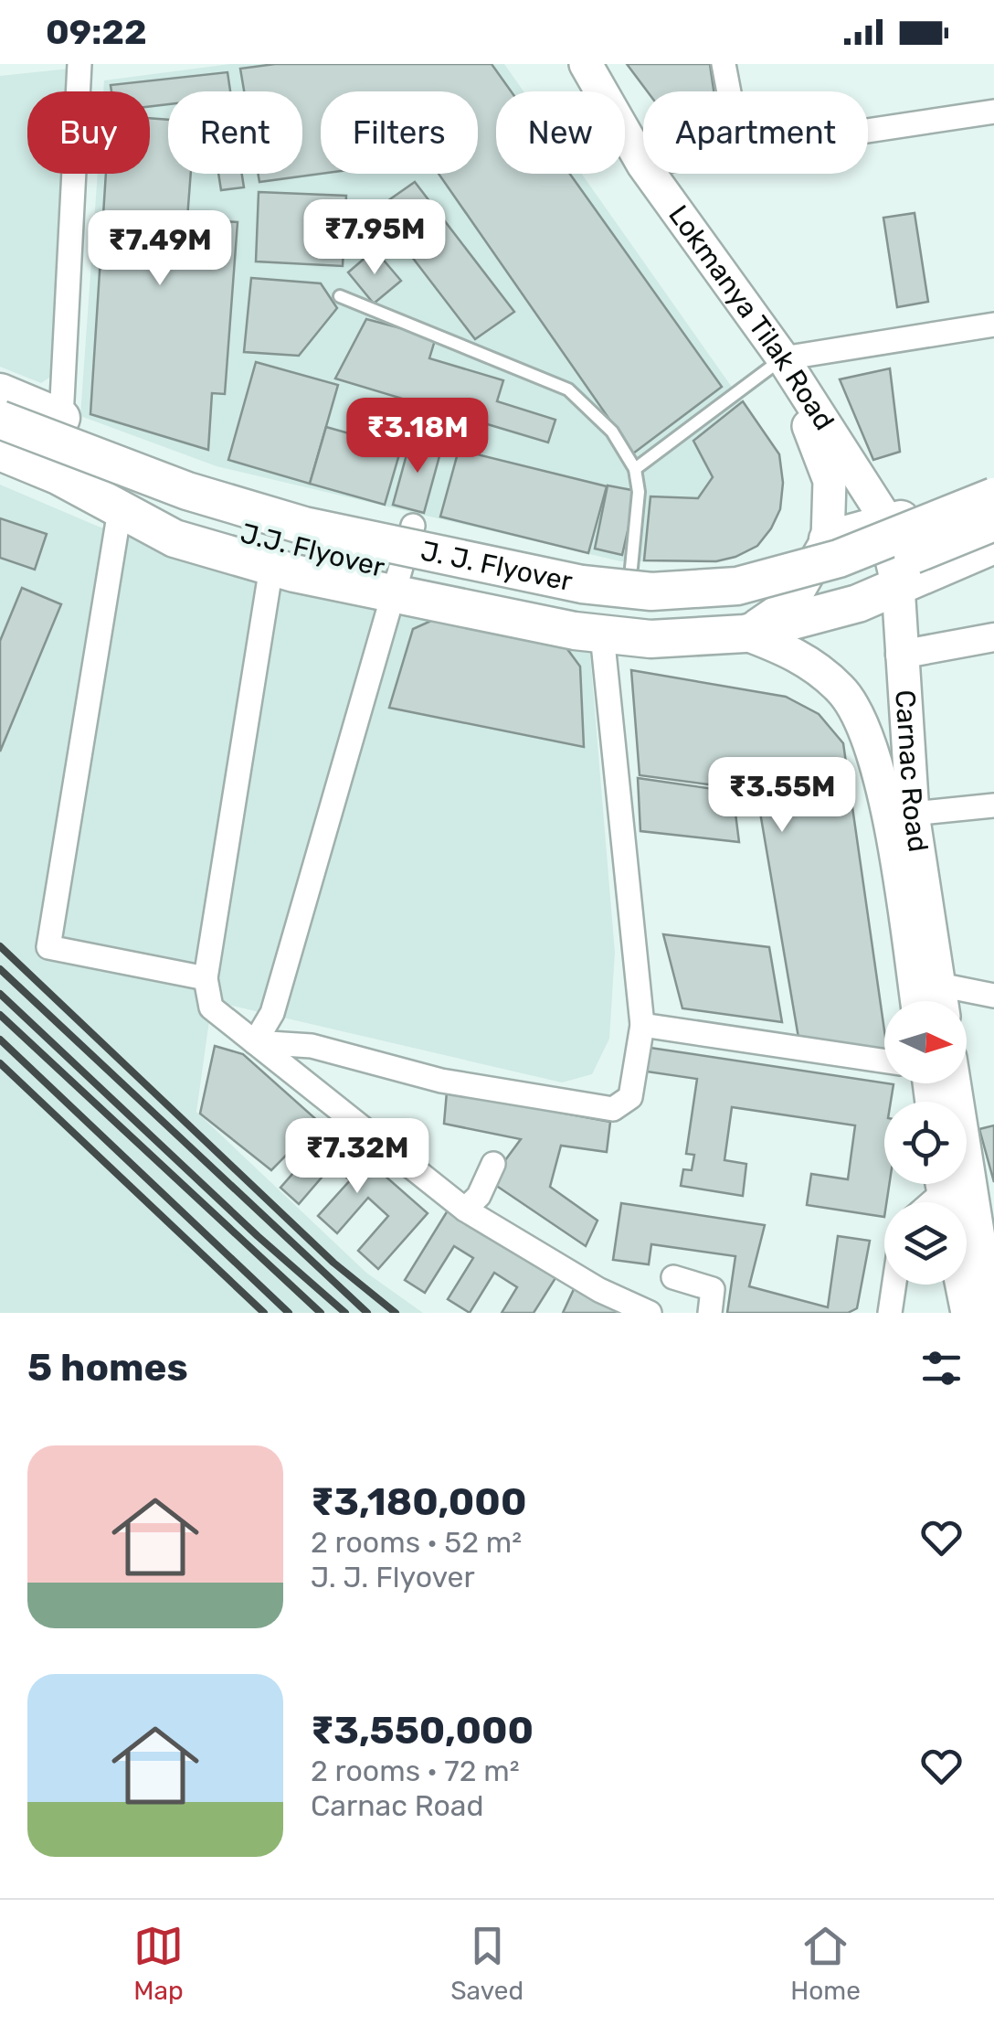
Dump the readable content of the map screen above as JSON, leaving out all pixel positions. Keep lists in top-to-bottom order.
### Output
{
  "streets": {
    "main road": [
      "Lokmanya Tilak Road",
      "J.J. Flyover",
      "J. J. Flyover",
      "Carnac Road"
    ]
  },
  "crossings": [
    ["Lokmanya Tilak Road", "Carnac Road"]
  ],
  "north": "right",
  "page": {
    "status": "09:22",
    "chip": [
      "Buy",
      "Rent",
      "Filters",
      "New",
      "Apartment"
    ],
    "price": [
      "₹7.95M",
      "₹7.49M",
      "₹3.18M",
      "₹3.55M",
      "₹7.32M"
    ],
    "heading": "5 homes",
    "list": [
      {
        "name": "₹3,180,000",
        "note": "2 rooms · 52 m² · J. J. Flyover"
      },
      {
        "name": "₹3,550,000",
        "note": "2 rooms · 72 m² · Carnac Road"
      }
    ],
    "tabs": ["Map", "Saved", "Home"]
  }
}
